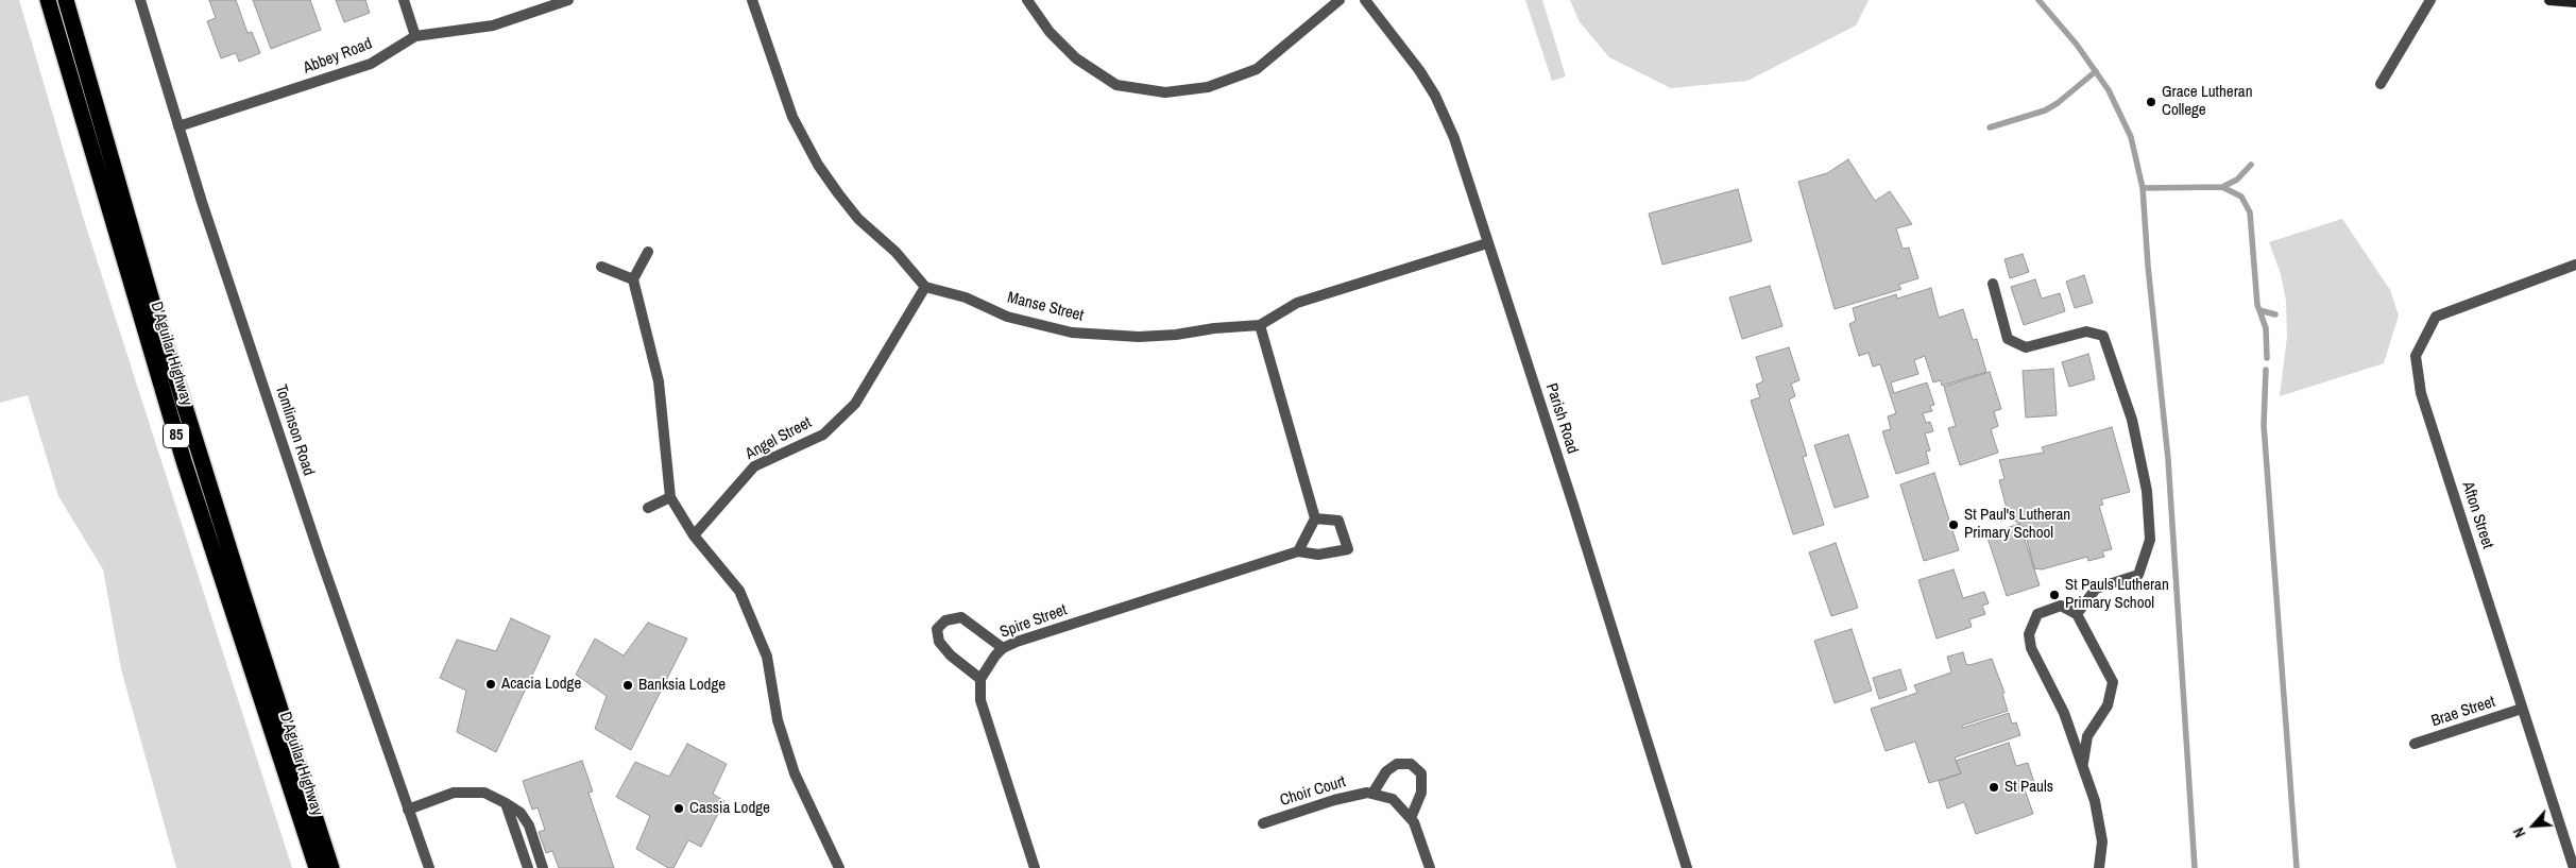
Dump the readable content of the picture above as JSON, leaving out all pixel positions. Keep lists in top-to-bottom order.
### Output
{
  "streets": {
    "highway": ["D'Aguilar Highway", "85"],
    "street": [
      "Abbey Road",
      "Manse Street",
      "Parish Road",
      "Tomlinson Road",
      "Angel Street",
      "Afton Street",
      "Spire Street",
      "Brae Street",
      "Choir Court"
    ]
  },
  "crossings": [
    ["Abbey Road", "Tomlinson Road"],
    ["Manse Street", "Parish Road"],
    ["Manse Street", "Angel Street"],
    ["Afton Street", "Brae Street"]
  ],
  "places": [
    "Grace Lutheran College",
    "St Paul's Lutheran Primary School",
    "St Pauls Lutheran Primary School",
    "Acacia Lodge",
    "Banksia Lodge",
    "St Pauls",
    "Cassia Lodge"
  ],
  "north": "bottom left"
}
